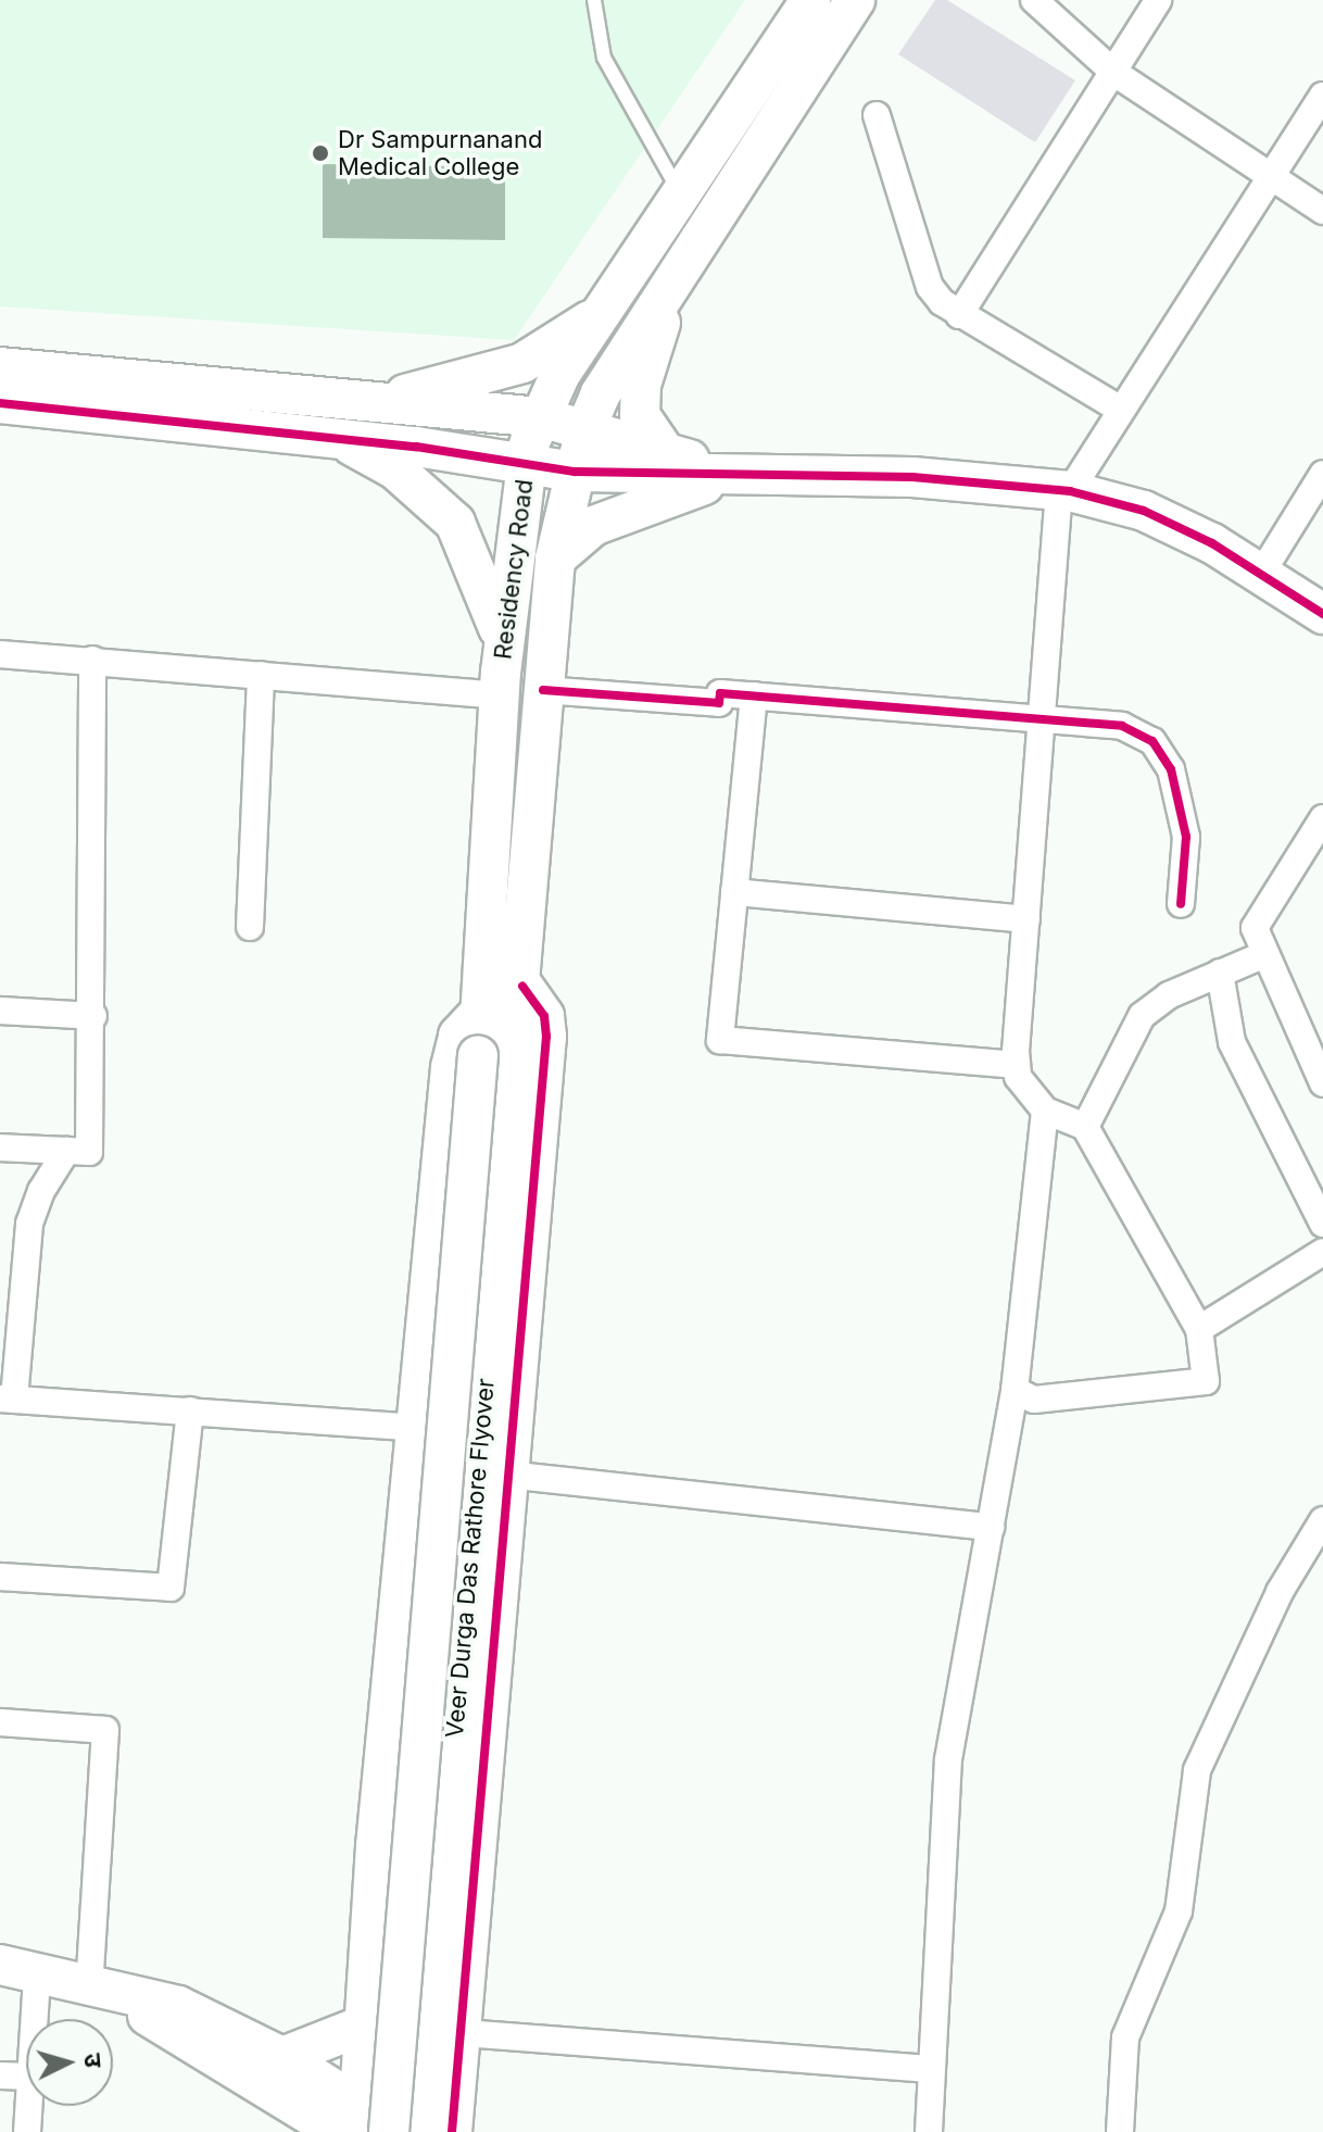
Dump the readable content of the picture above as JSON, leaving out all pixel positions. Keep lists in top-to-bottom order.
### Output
{
  "streets": {
    "street": ["Residency Road", "Veer Durga Das Rathore Flyover"]
  },
  "crossings": [
    ["Residency Road", "Veer Durga Das Rathore Flyover"]
  ],
  "places": ["Dr Sampurnanand Medical College"],
  "north": "right"
}
